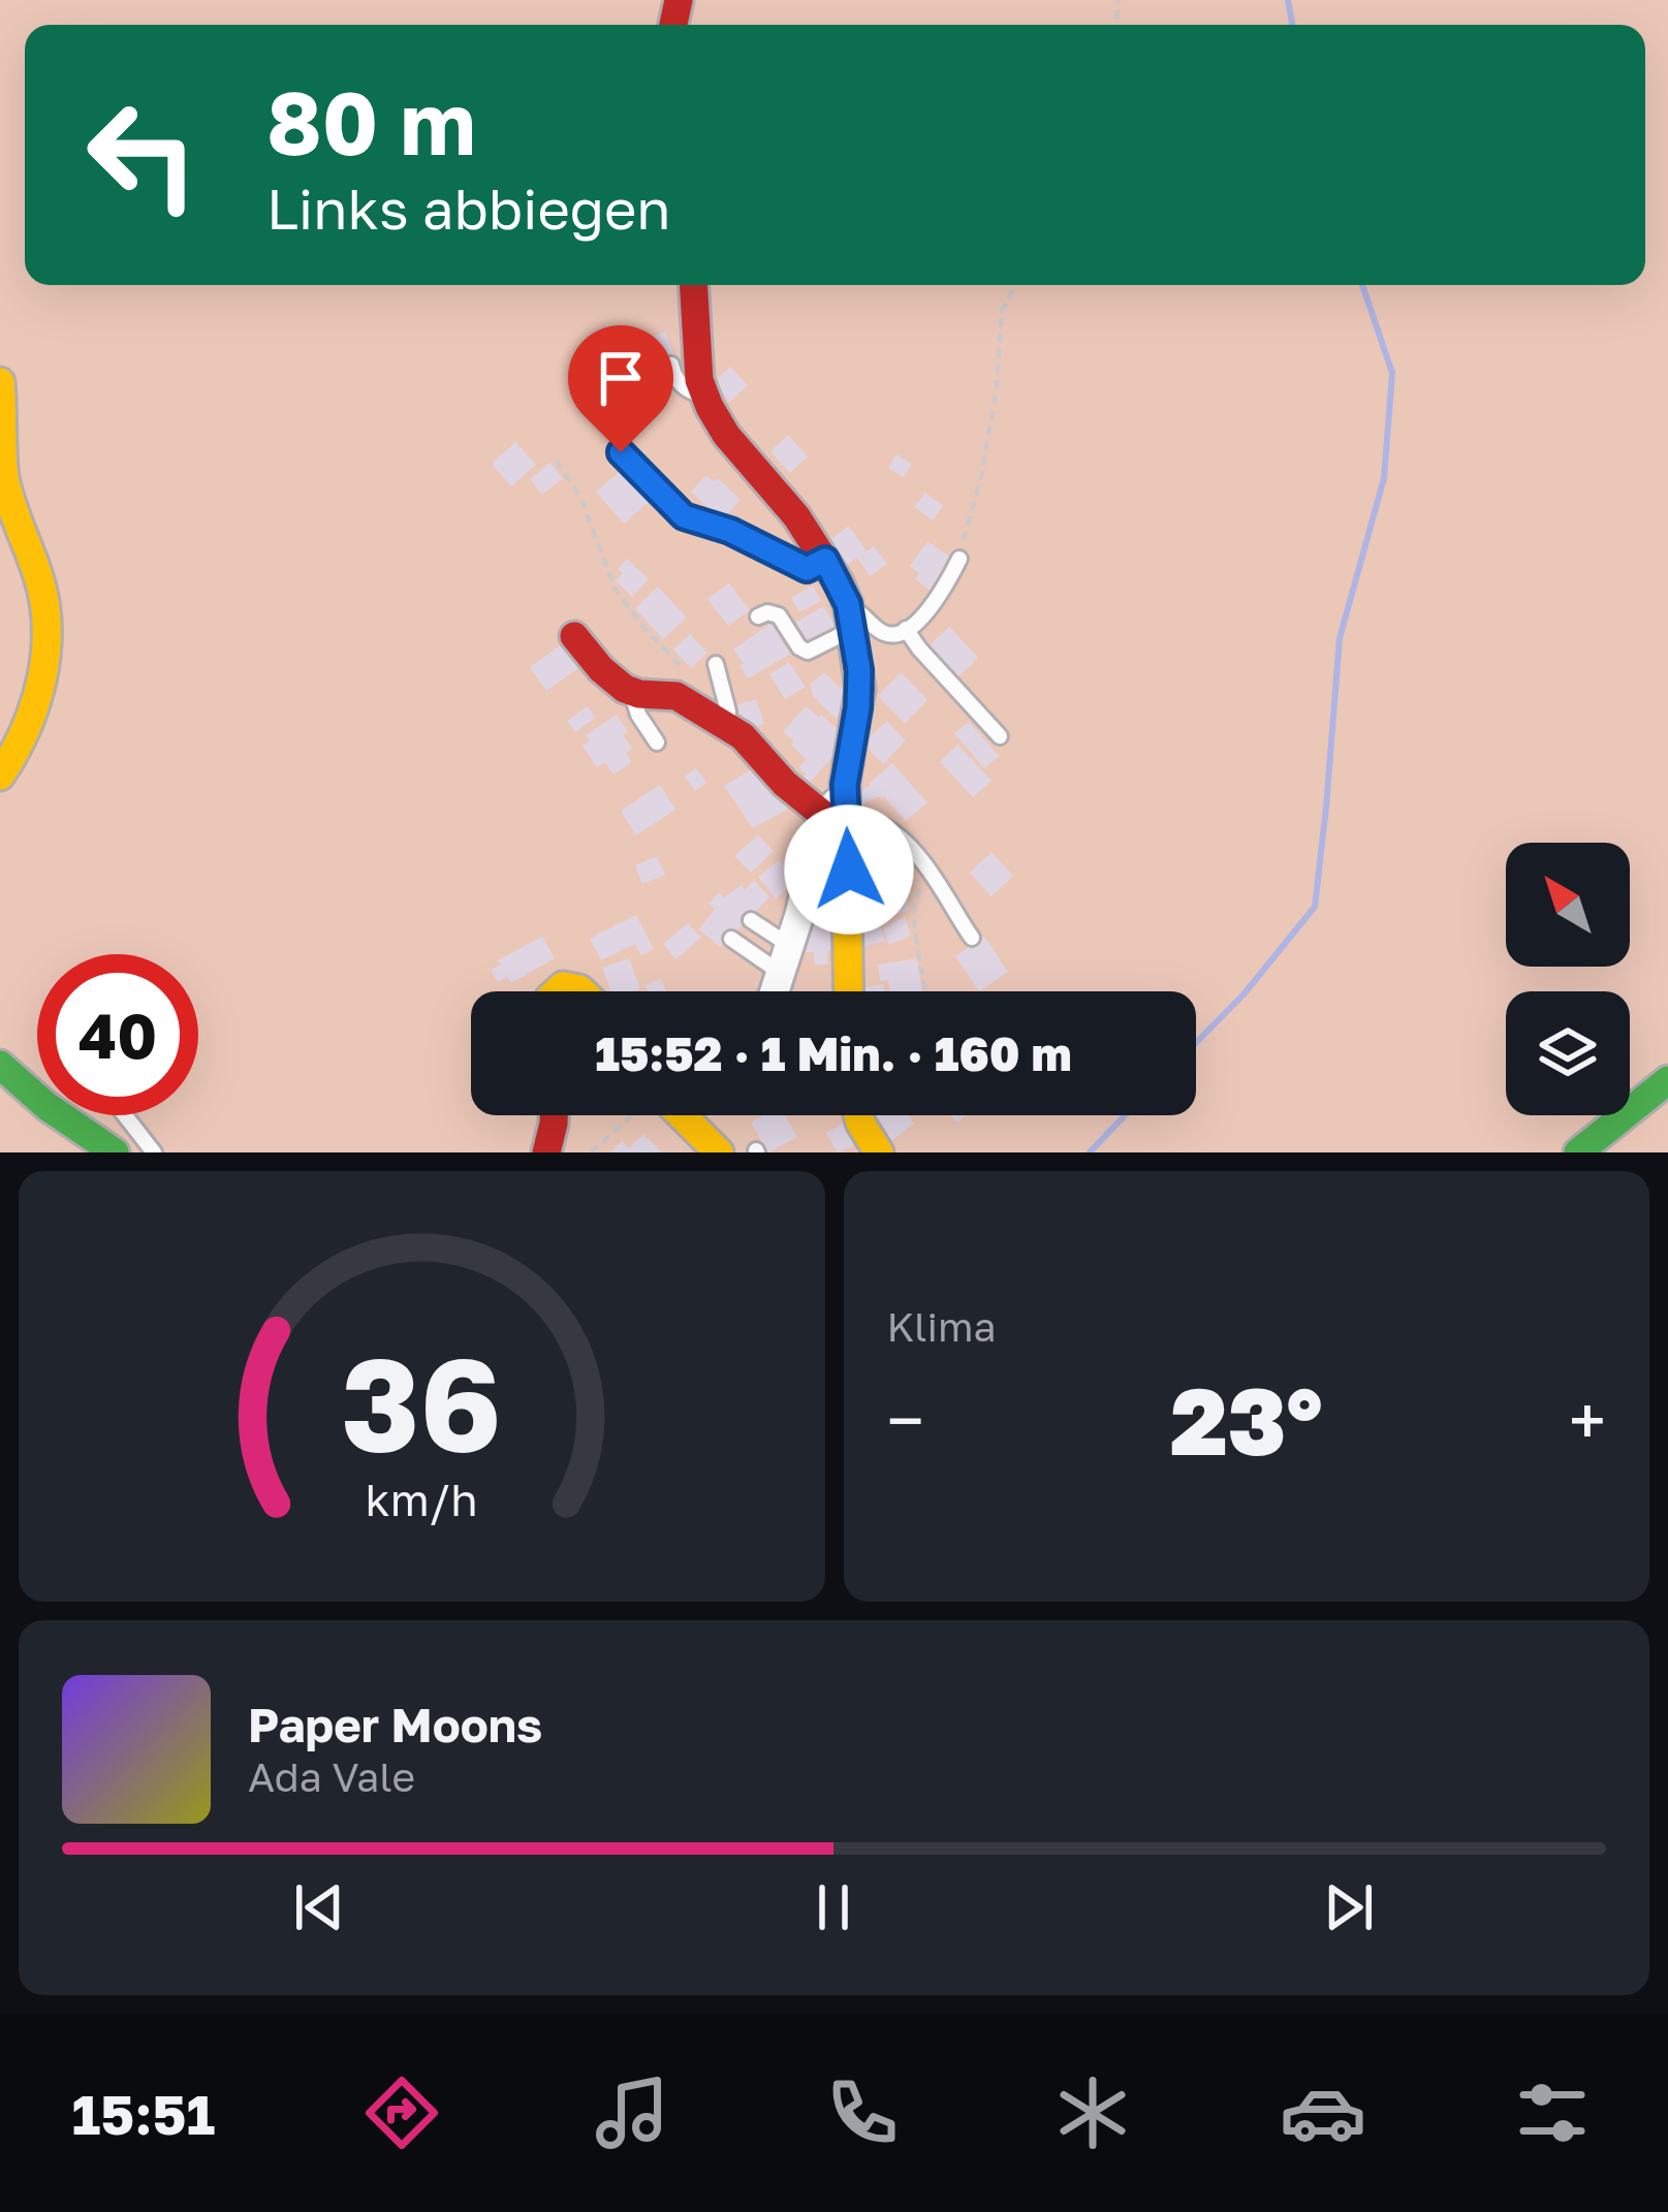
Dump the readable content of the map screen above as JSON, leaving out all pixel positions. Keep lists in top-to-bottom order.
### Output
{
  "north": "top left",
  "page": {
    "turn": ["80 m", "Links abbiegen"],
    "limit": "40",
    "trip": "15:52 · 1 Min. · 160 m",
    "tile": "Klima",
    "heat": ["−", "23°", "+"],
    "song": ["Paper Moons", "Ada Vale"],
    "tabs": "15:51",
    "gauge": ["36", "km/h"]
  }
}
